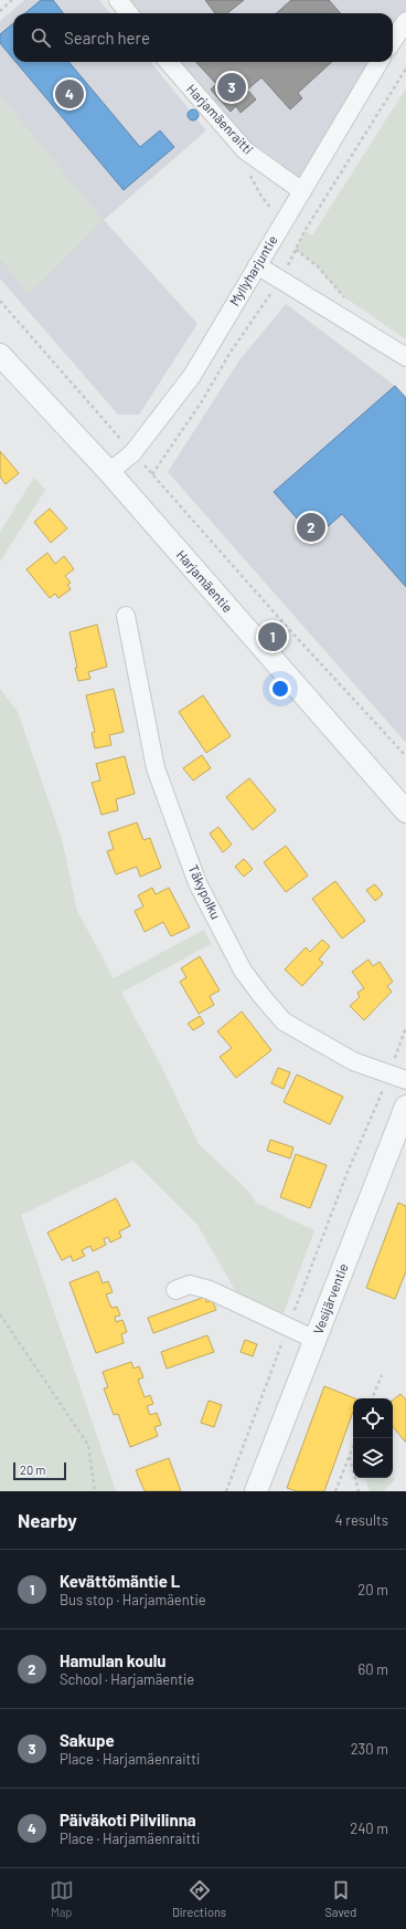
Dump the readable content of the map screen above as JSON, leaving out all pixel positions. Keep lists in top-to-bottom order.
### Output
{
  "streets": {
    "street": [
      "Harjamäenraitti",
      "Myllyharjuntie",
      "Harjamäentie",
      "Täkypolku",
      "Vesijärventie"
    ]
  },
  "crossings": [
    ["Harjamäenraitti", "Myllyharjuntie"],
    ["Myllyharjuntie", "Harjamäentie"]
  ],
  "scale_bar": "20 m",
  "page": {
    "search": "Search here",
    "pins": [
      "3",
      "4",
      "2",
      "1"
    ],
    "scale": "20 m",
    "heading": ["Nearby", "4 results"],
    "list": [
      {
        "mark": "1",
        "name": "Kevättömäntie L",
        "note": "Bus stop · Harjamäentie",
        "value": "20 m"
      },
      {
        "mark": "2",
        "name": "Hamulan koulu",
        "note": "School · Harjamäentie",
        "value": "60 m"
      },
      {
        "mark": "3",
        "name": "Sakupe",
        "note": "Place · Harjamäenraitti",
        "value": "230 m"
      },
      {
        "mark": "4",
        "name": "Päiväkoti Pilvilinna",
        "note": "Place · Harjamäenraitti",
        "value": "240 m"
      }
    ],
    "nav": ["Map", "Directions", "Saved"]
  }
}
